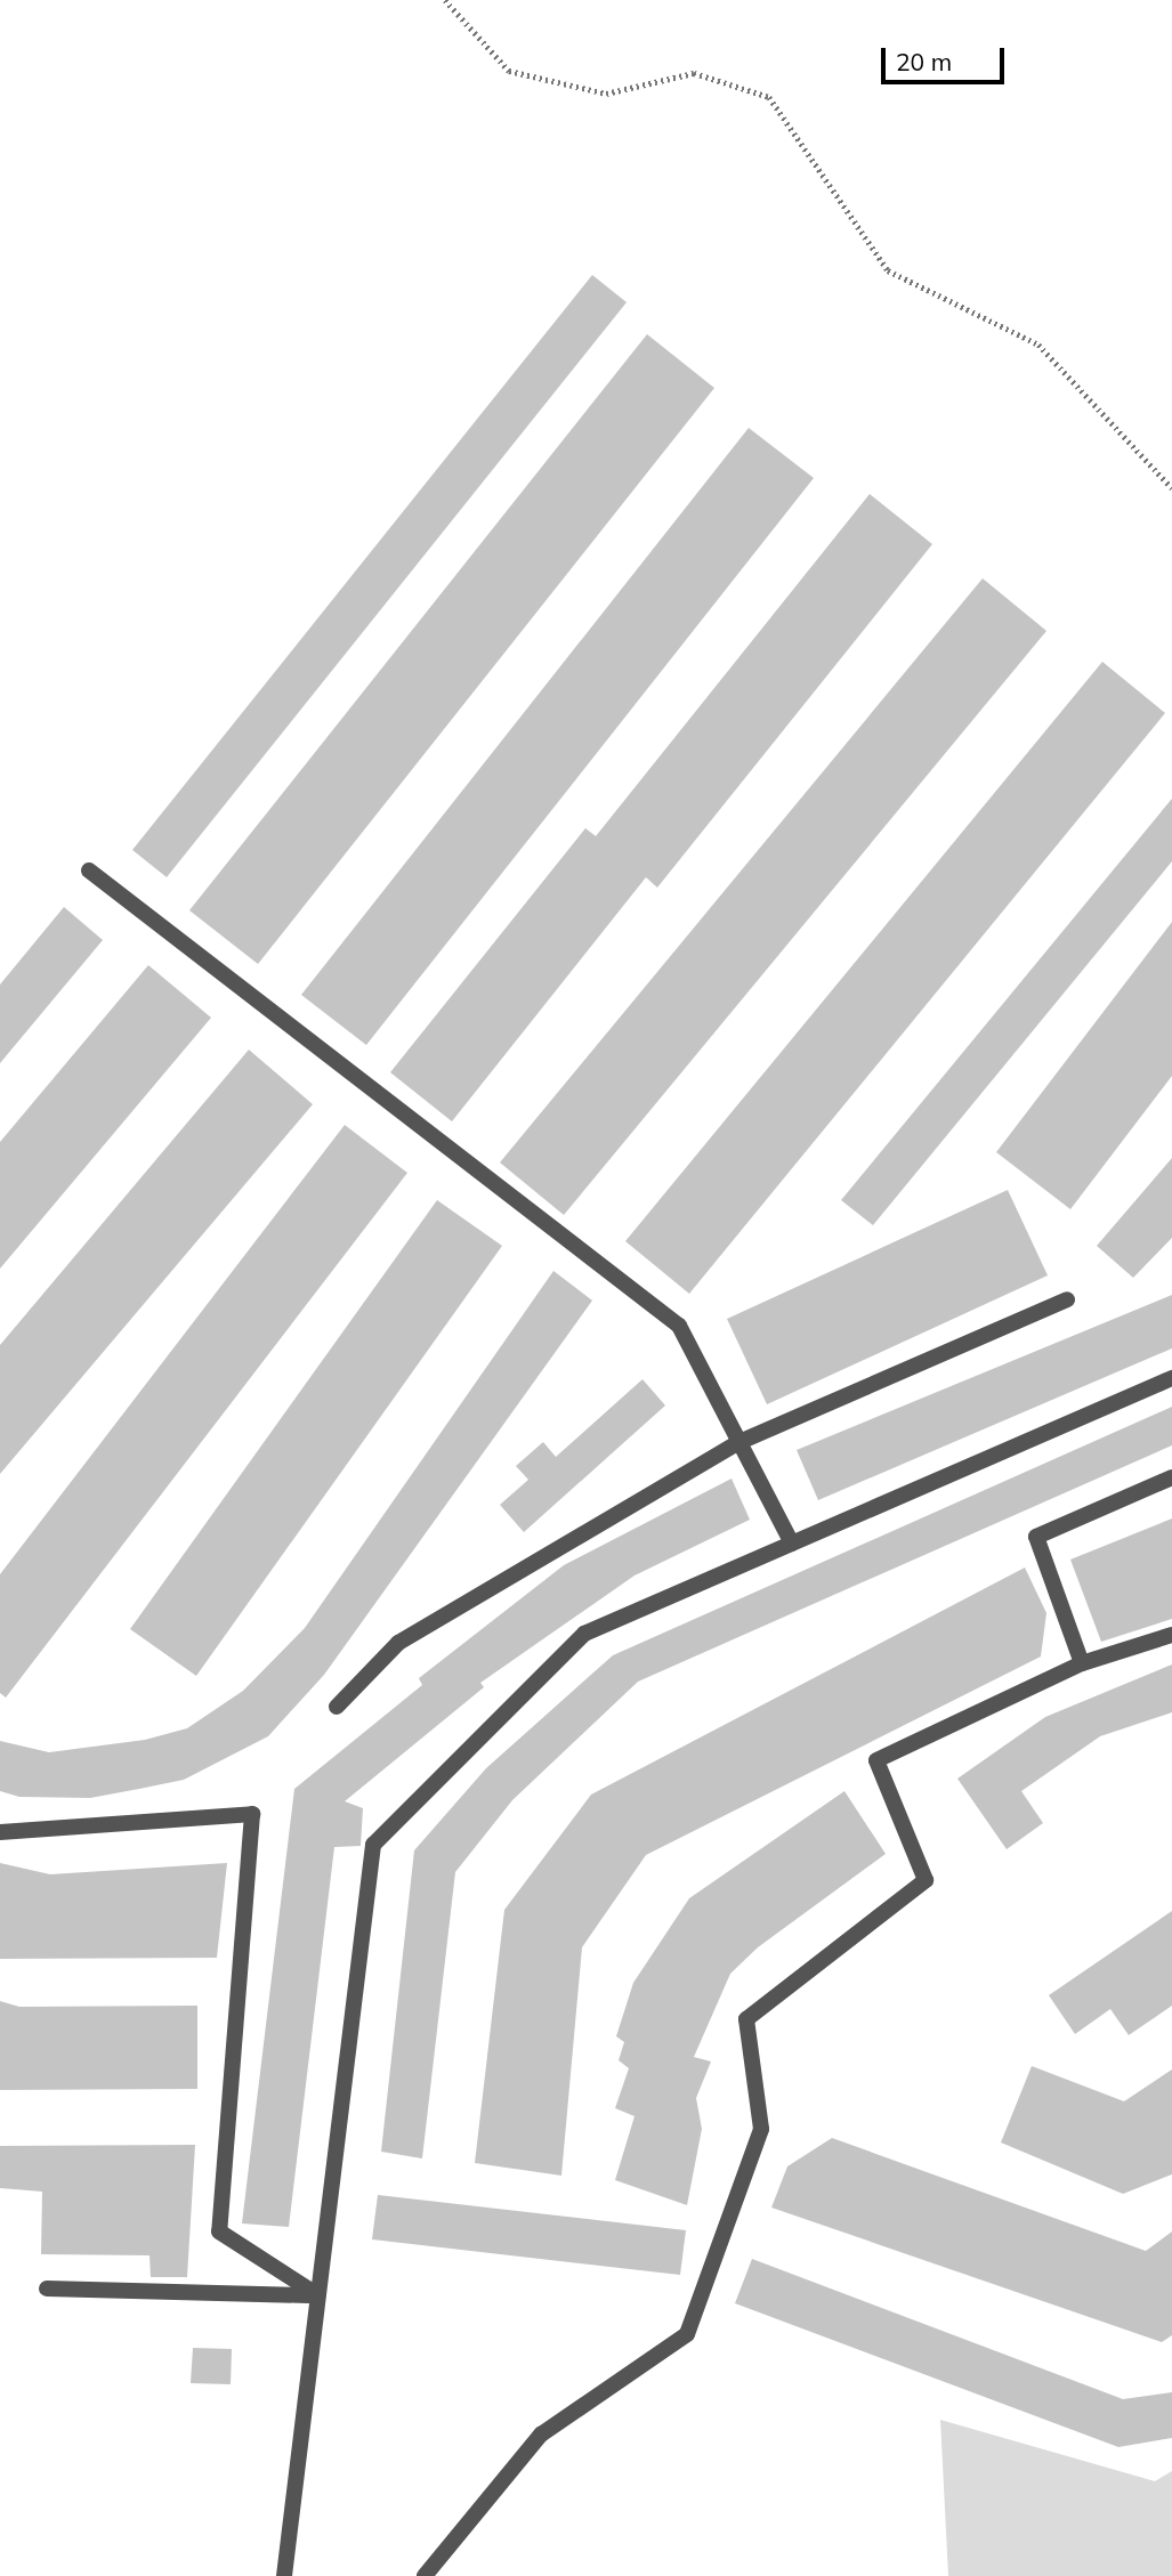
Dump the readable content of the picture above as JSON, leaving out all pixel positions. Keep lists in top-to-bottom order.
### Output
{
  "scale_bar": "20 m"
}
